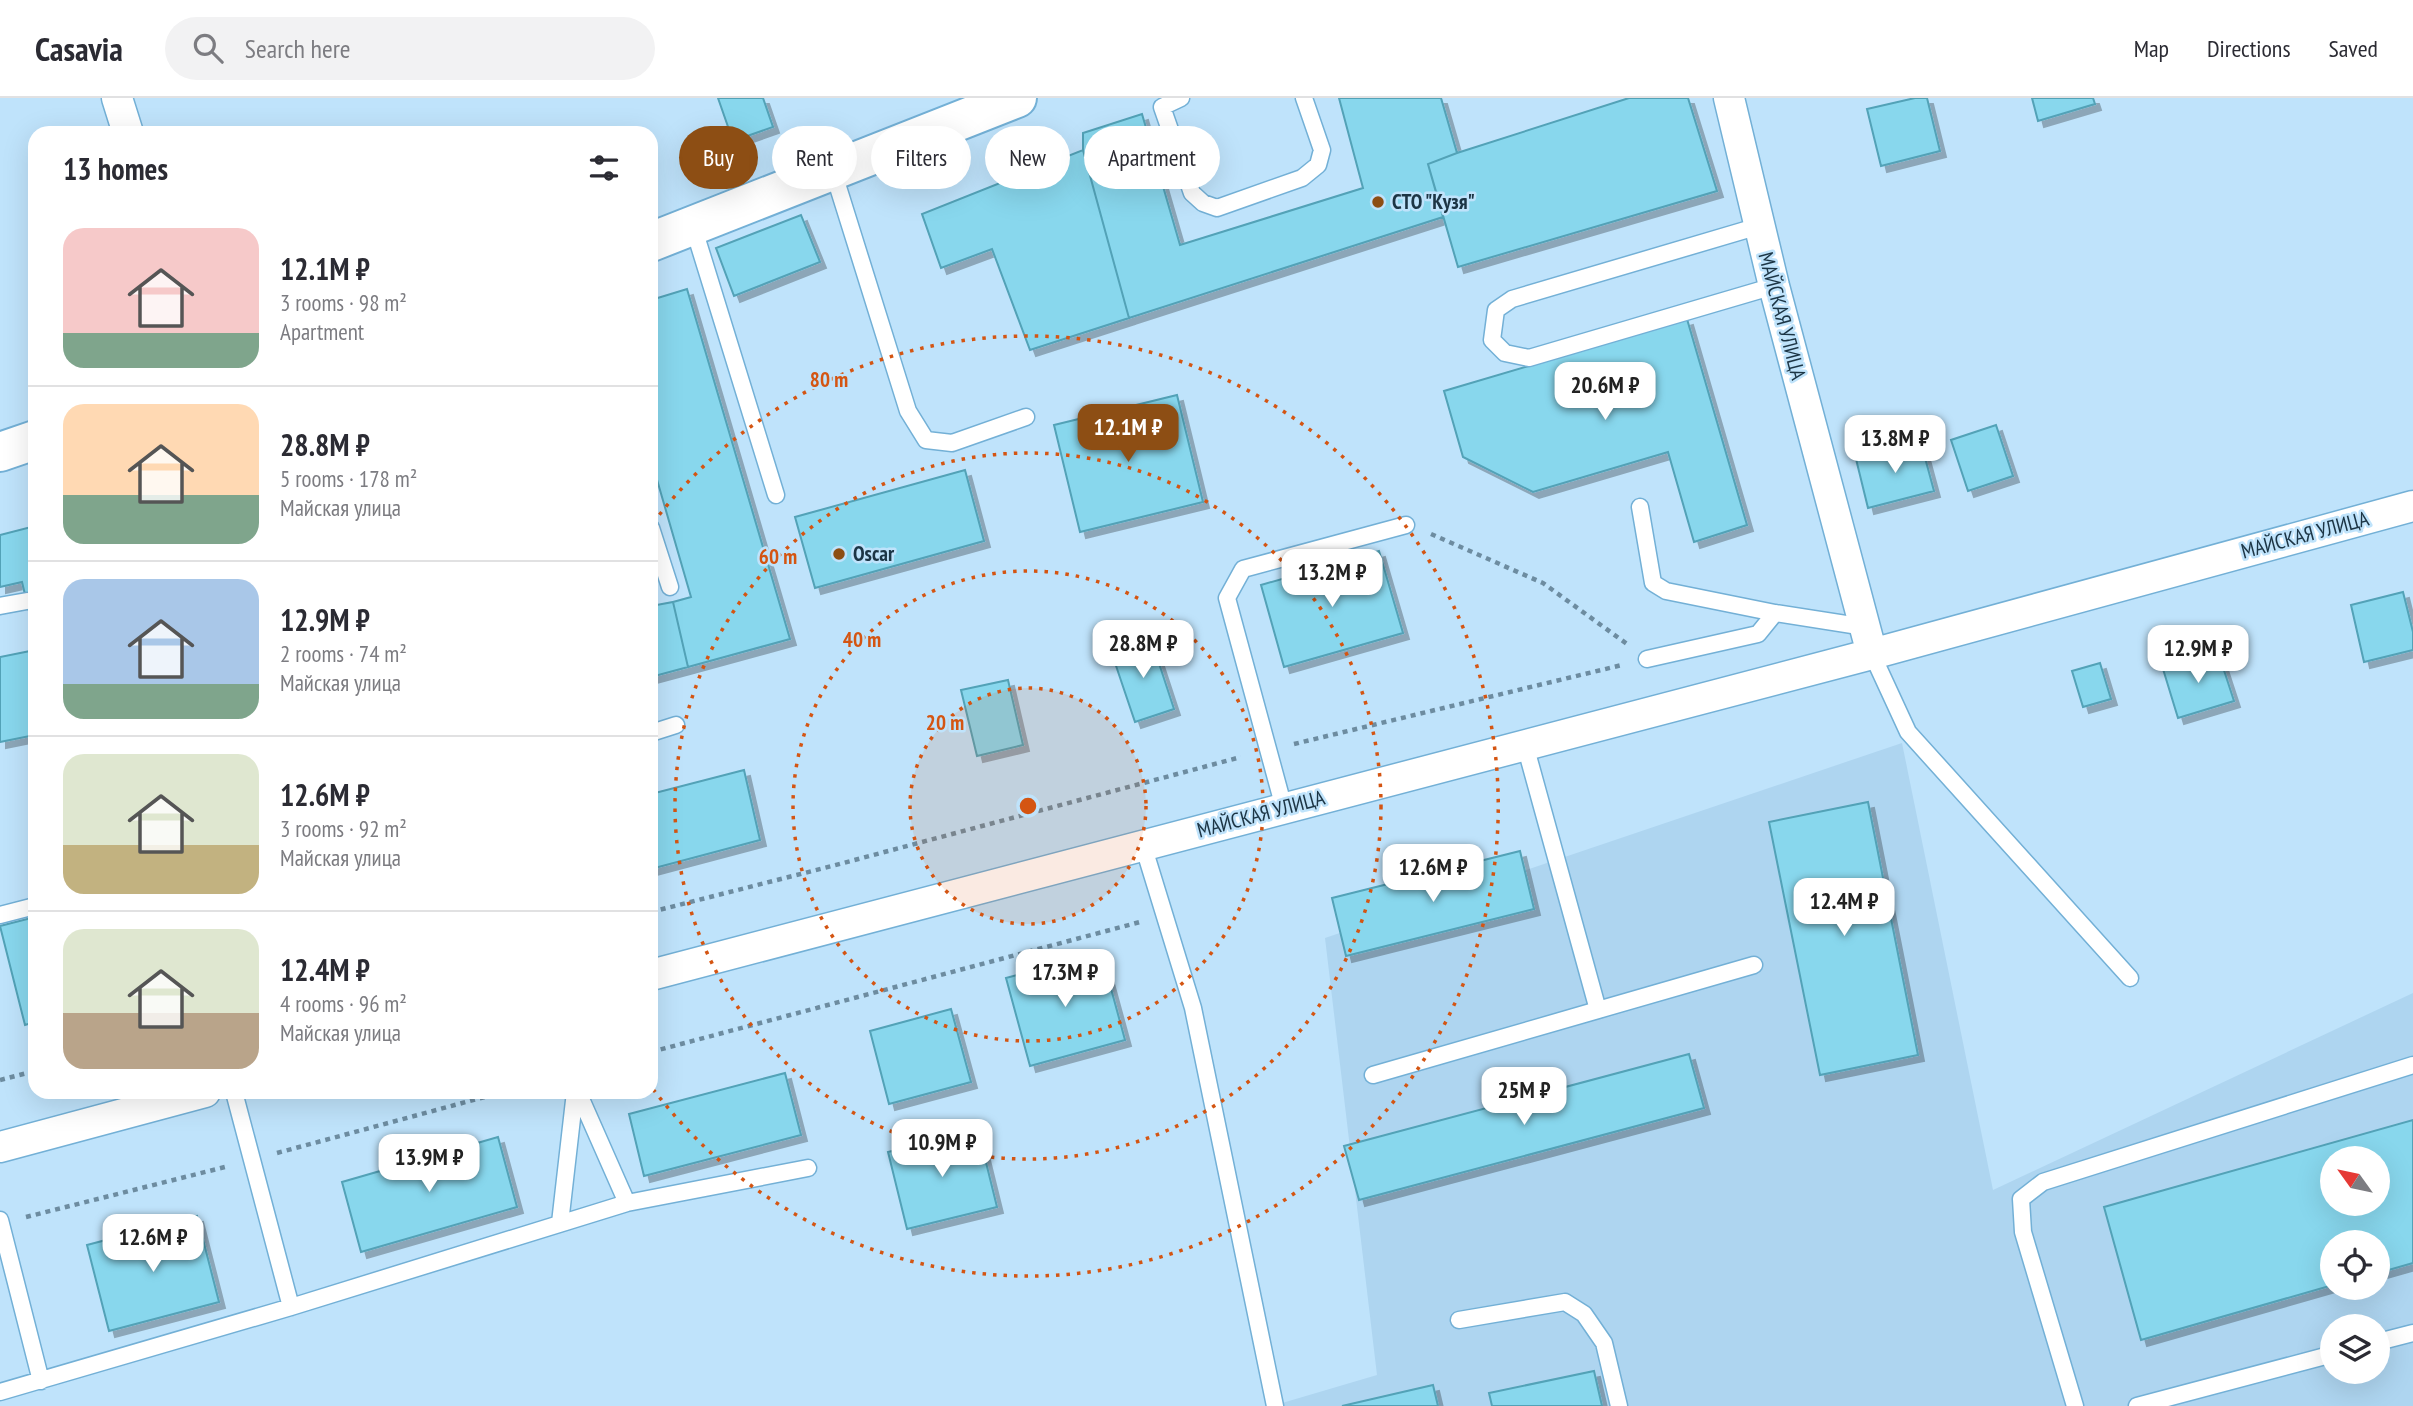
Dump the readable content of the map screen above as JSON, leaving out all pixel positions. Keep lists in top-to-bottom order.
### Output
{
  "streets": {
    "street": ["МАЙСКАЯ УЛИЦА"]
  },
  "places": ["СТО \"Кузя\"", "Oscar"],
  "north": "top left",
  "page": {
    "header": "Casavia",
    "search": "Search here",
    "nav": ["Map", "Directions", "Saved"],
    "chip": [
      "Buy",
      "Rent",
      "Filters",
      "New",
      "Apartment"
    ],
    "heading": "13 homes",
    "list": [
      {
        "name": "12.1M ₽",
        "note": "3 rooms · 98 m² · Apartment"
      },
      {
        "name": "28.8M ₽",
        "note": "5 rooms · 178 m² · Майская улица"
      },
      {
        "name": "12.9M ₽",
        "note": "2 rooms · 74 m² · Майская улица"
      },
      {
        "name": "12.6M ₽",
        "note": "3 rooms · 92 m² · Майская улица"
      },
      {
        "name": "12.4M ₽",
        "note": "4 rooms · 96 m² · Майская улица"
      }
    ],
    "price": [
      "20.6M ₽",
      "12.1M ₽",
      "13.8M ₽",
      "13.2M ₽",
      "28.8M ₽",
      "12.9M ₽",
      "12.6M ₽",
      "12.4M ₽",
      "17.3M ₽",
      "25M ₽",
      "10.9M ₽",
      "13.9M ₽",
      "12.6M ₽"
    ]
  },
  "rings": [
    "80 m",
    "60 m",
    "40 m",
    "20 m"
  ]
}
